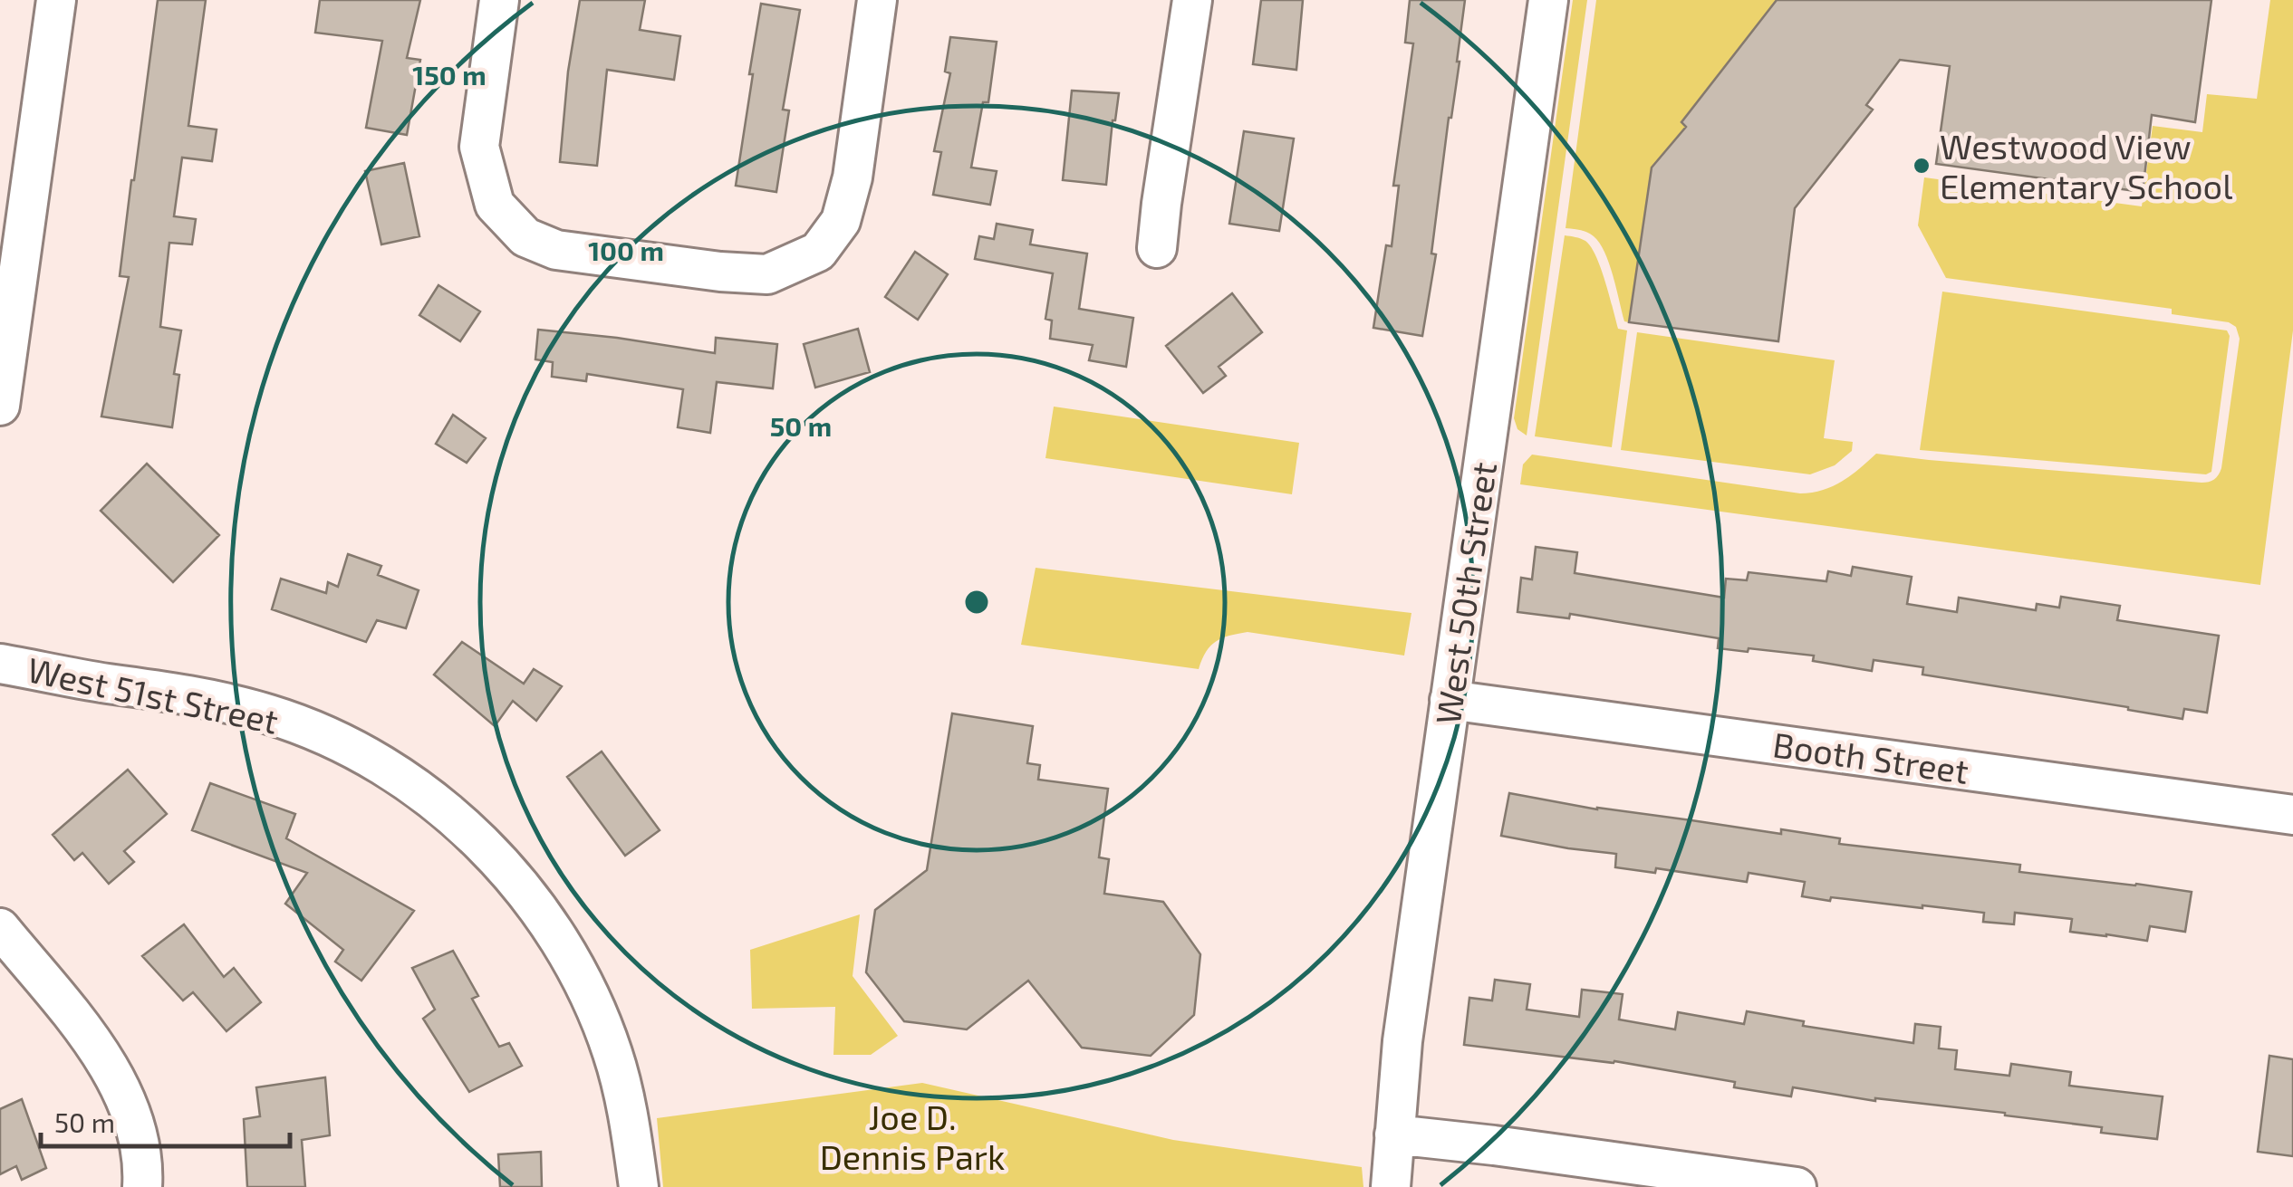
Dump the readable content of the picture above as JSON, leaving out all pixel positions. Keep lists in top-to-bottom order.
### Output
{
  "streets": {
    "street": ["West 50th Street", "West 51st Street", "Booth Street"]
  },
  "crossings": [
    ["West 50th Street", "Booth Street"]
  ],
  "parks": ["Joe D. Dennis Park"],
  "places": ["Westwood View Elementary School"],
  "scale_bar": "50 m",
  "rings": ["150 m", "100 m", "50 m"]
}
